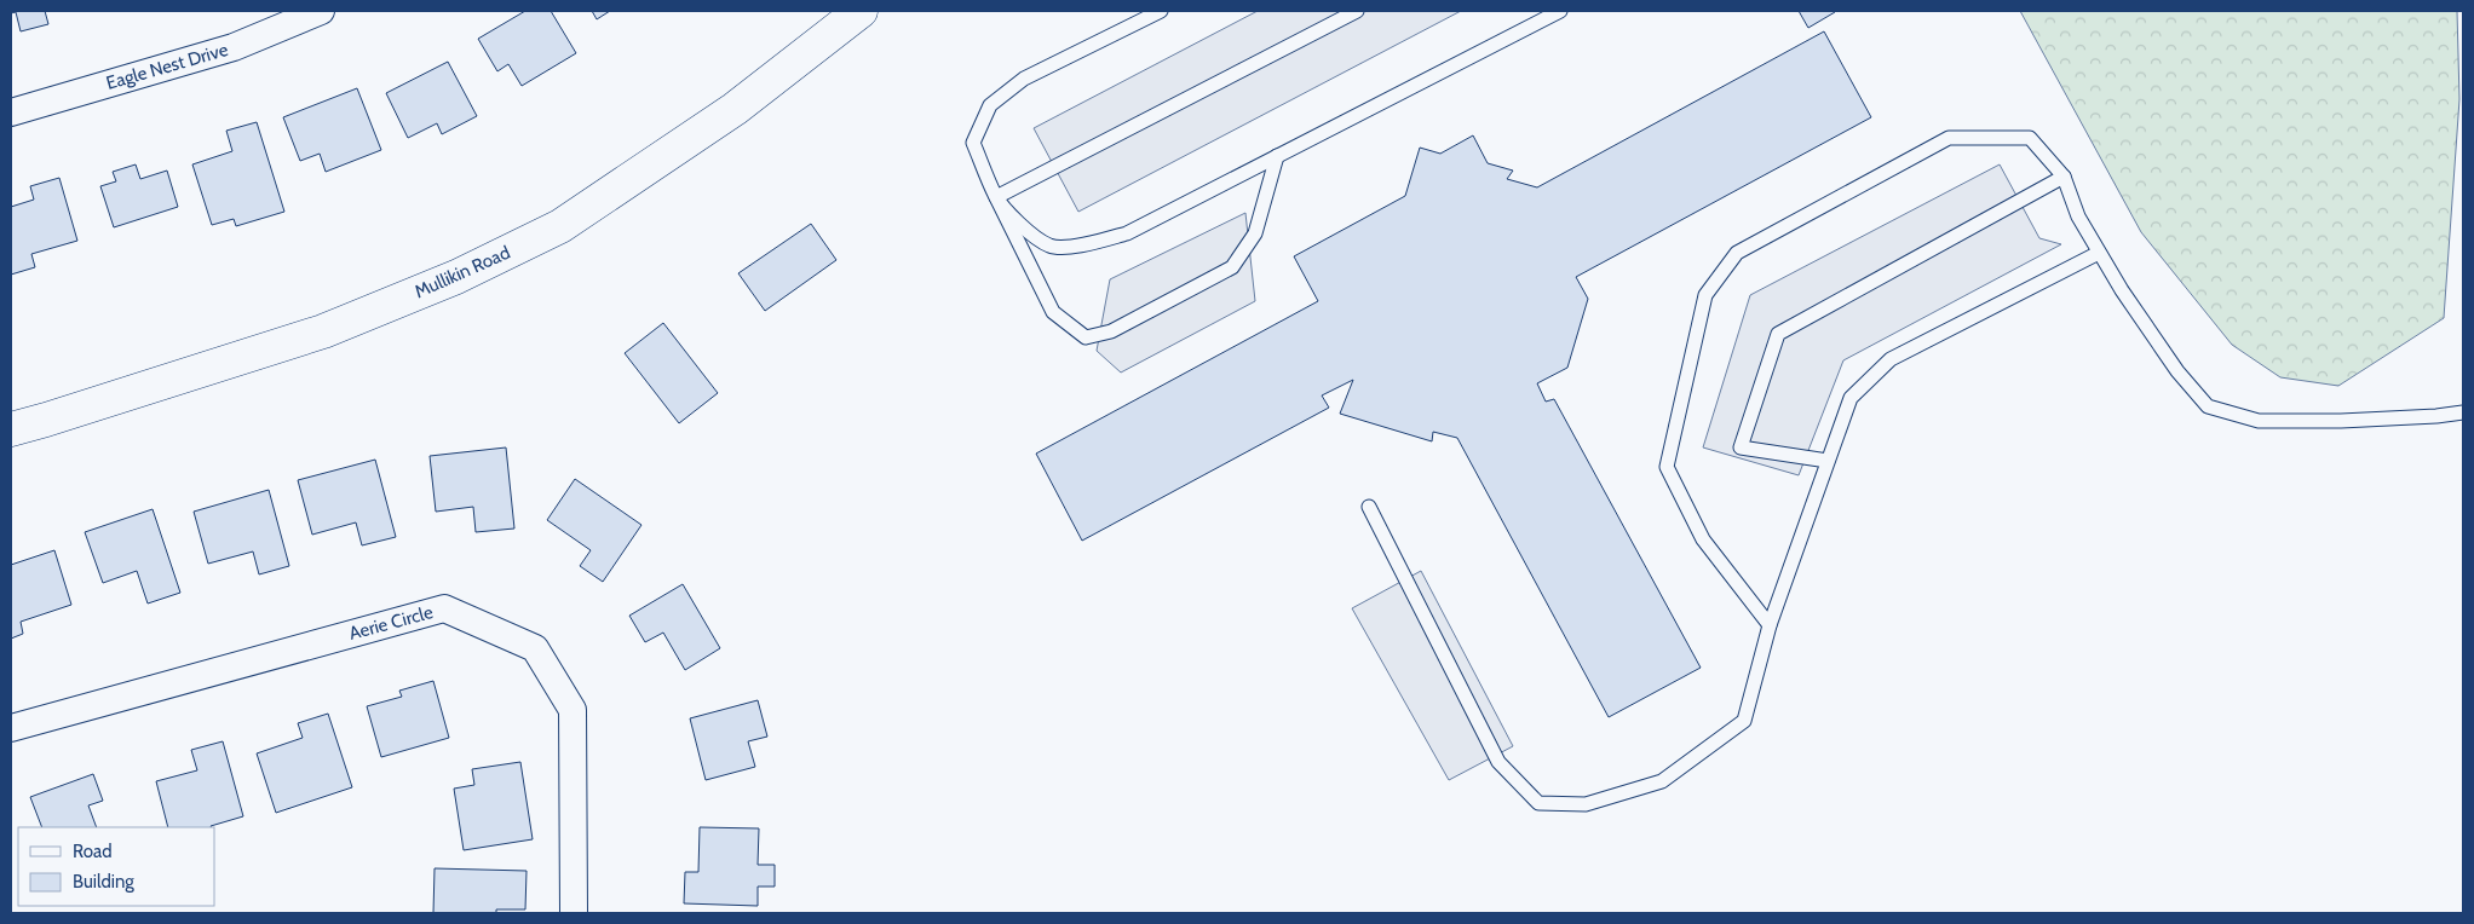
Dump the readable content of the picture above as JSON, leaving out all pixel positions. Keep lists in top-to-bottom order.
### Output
{
  "streets": {
    "street": ["Eagle Nest Drive", "Mullikin Road", "Aerie Circle"]
  },
  "legend": ["Road", "Building"]
}
